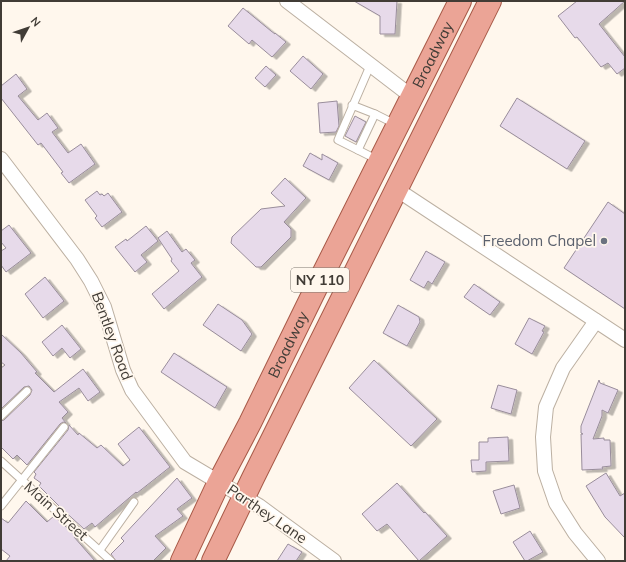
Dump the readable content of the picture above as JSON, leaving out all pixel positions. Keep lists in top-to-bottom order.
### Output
{
  "streets": {
    "main road": ["Broadway", "NY 110"],
    "street": ["Bentley Road", "Parthey Lane"],
    "lane": ["Main Street"]
  },
  "crossings": [
    ["Broadway", "Bentley Road"],
    ["Broadway", "Parthey Lane"],
    ["Bentley Road", "Parthey Lane"]
  ],
  "places": ["Freedom Chapel"],
  "north": "top right"
}
